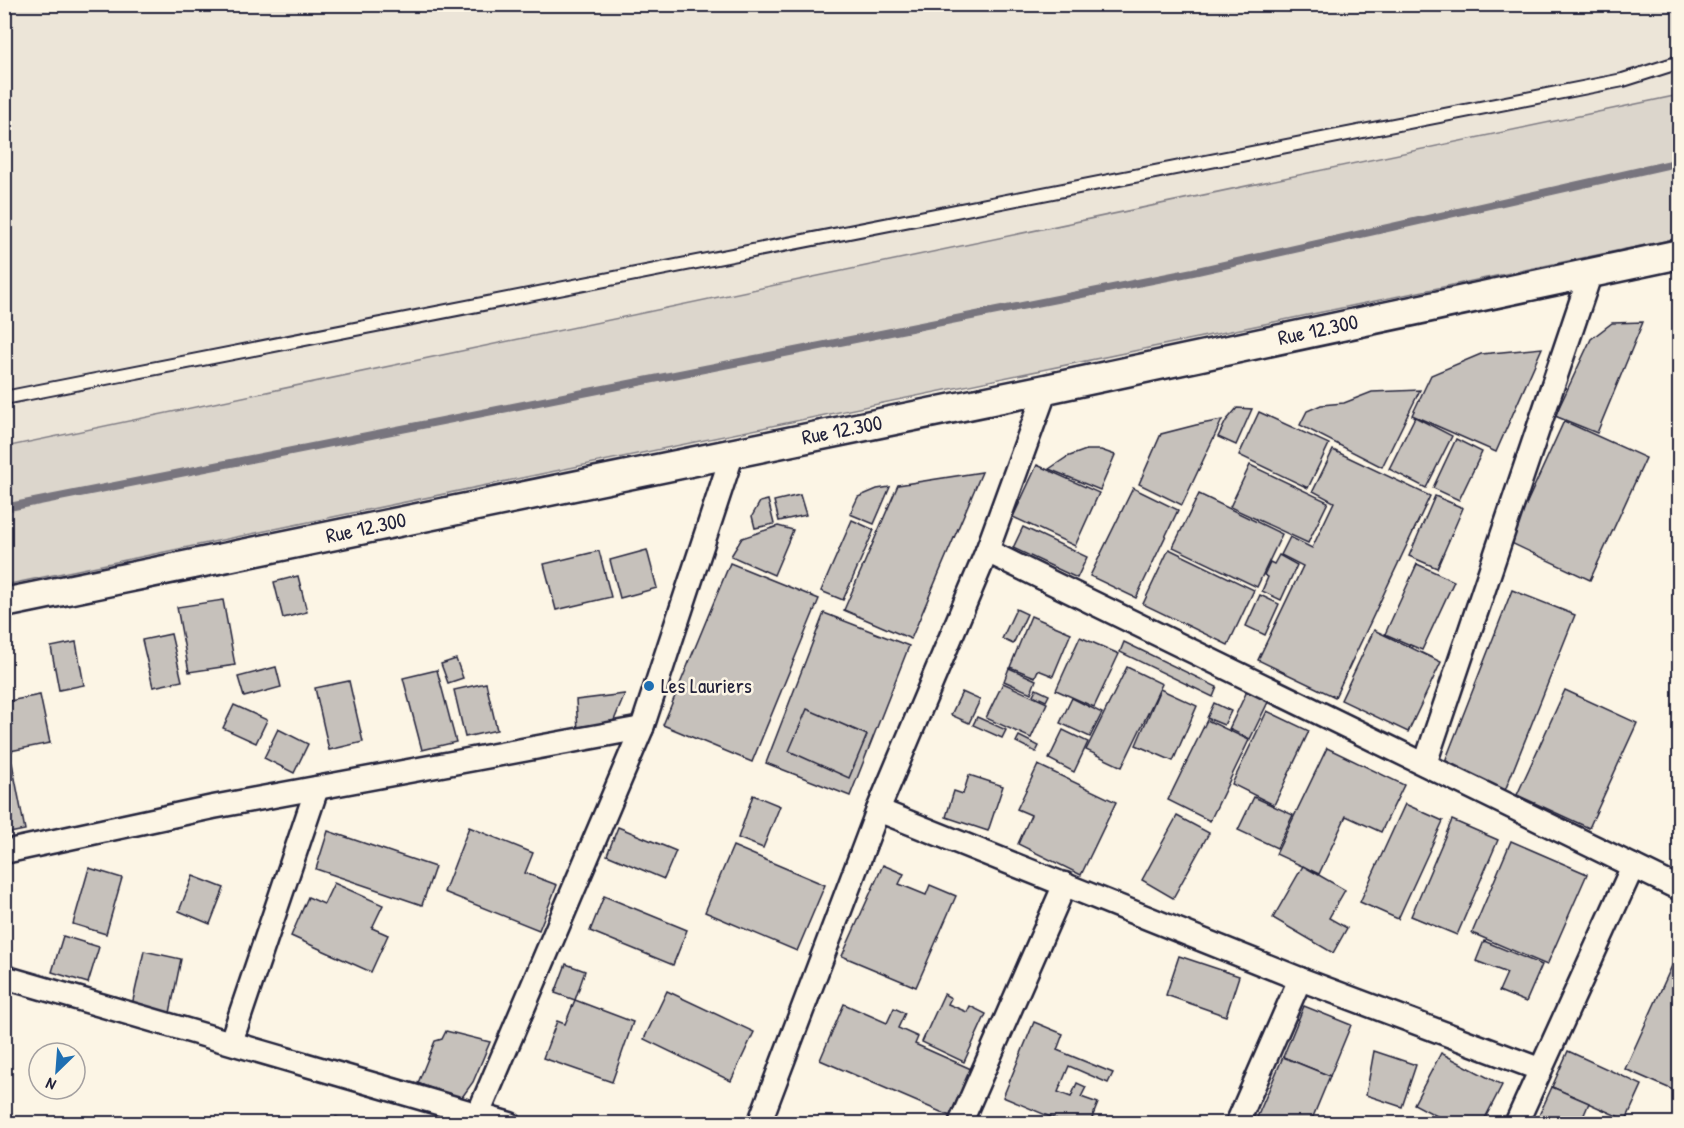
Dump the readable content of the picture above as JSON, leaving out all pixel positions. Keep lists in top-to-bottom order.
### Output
{
  "streets": {
    "street": ["Rue 12.300"]
  },
  "places": ["Les Lauriers"],
  "north": "bottom left"
}
